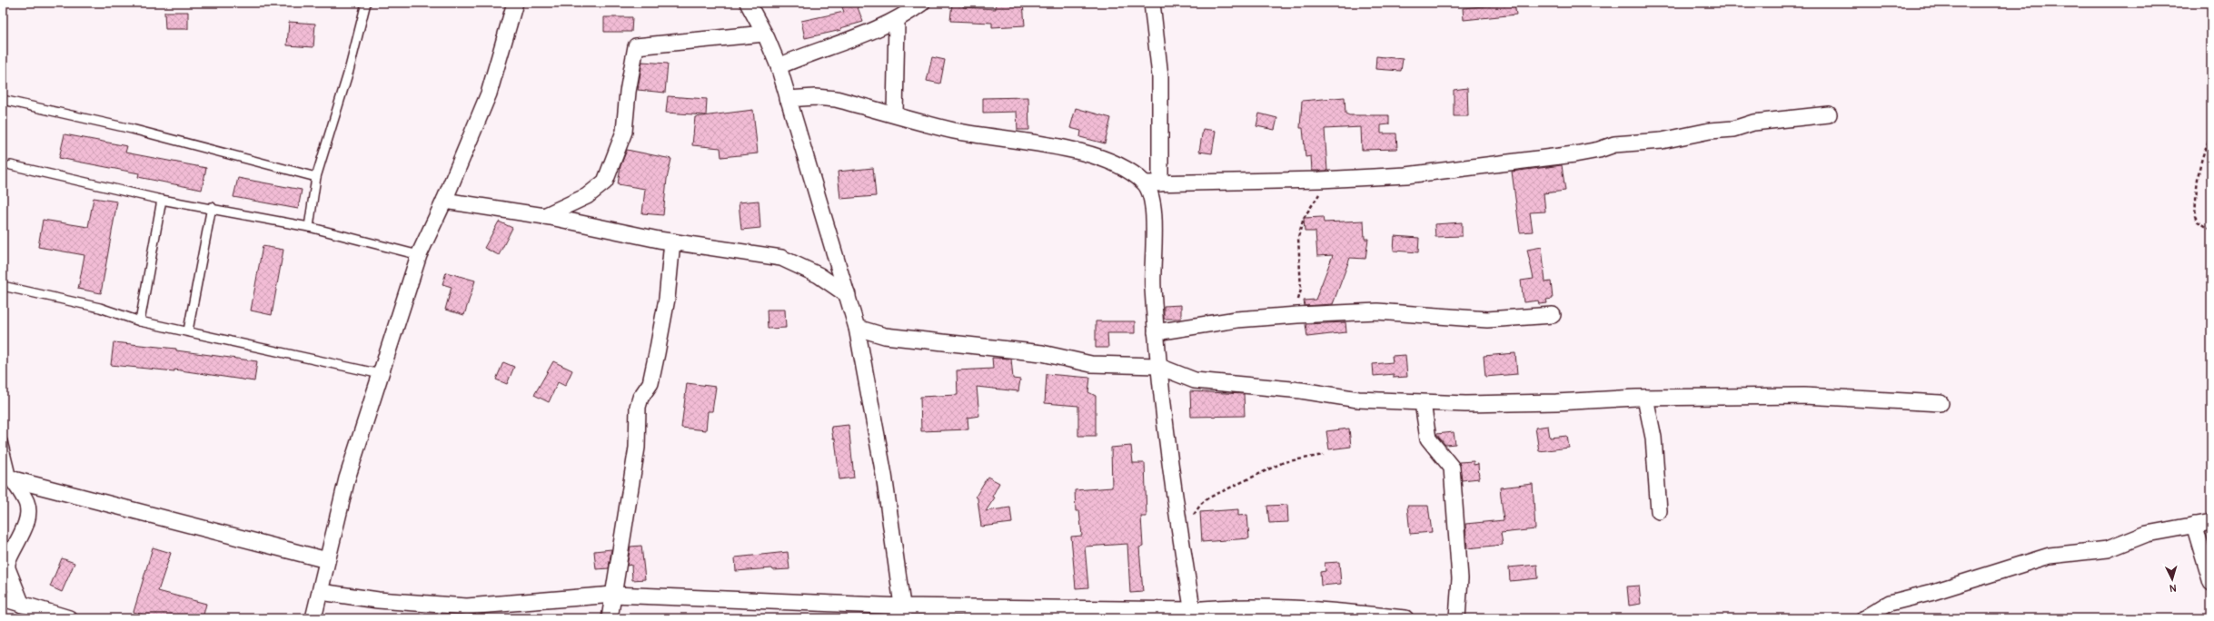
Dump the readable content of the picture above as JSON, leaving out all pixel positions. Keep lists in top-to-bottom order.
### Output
{
  "north": "bottom"
}
